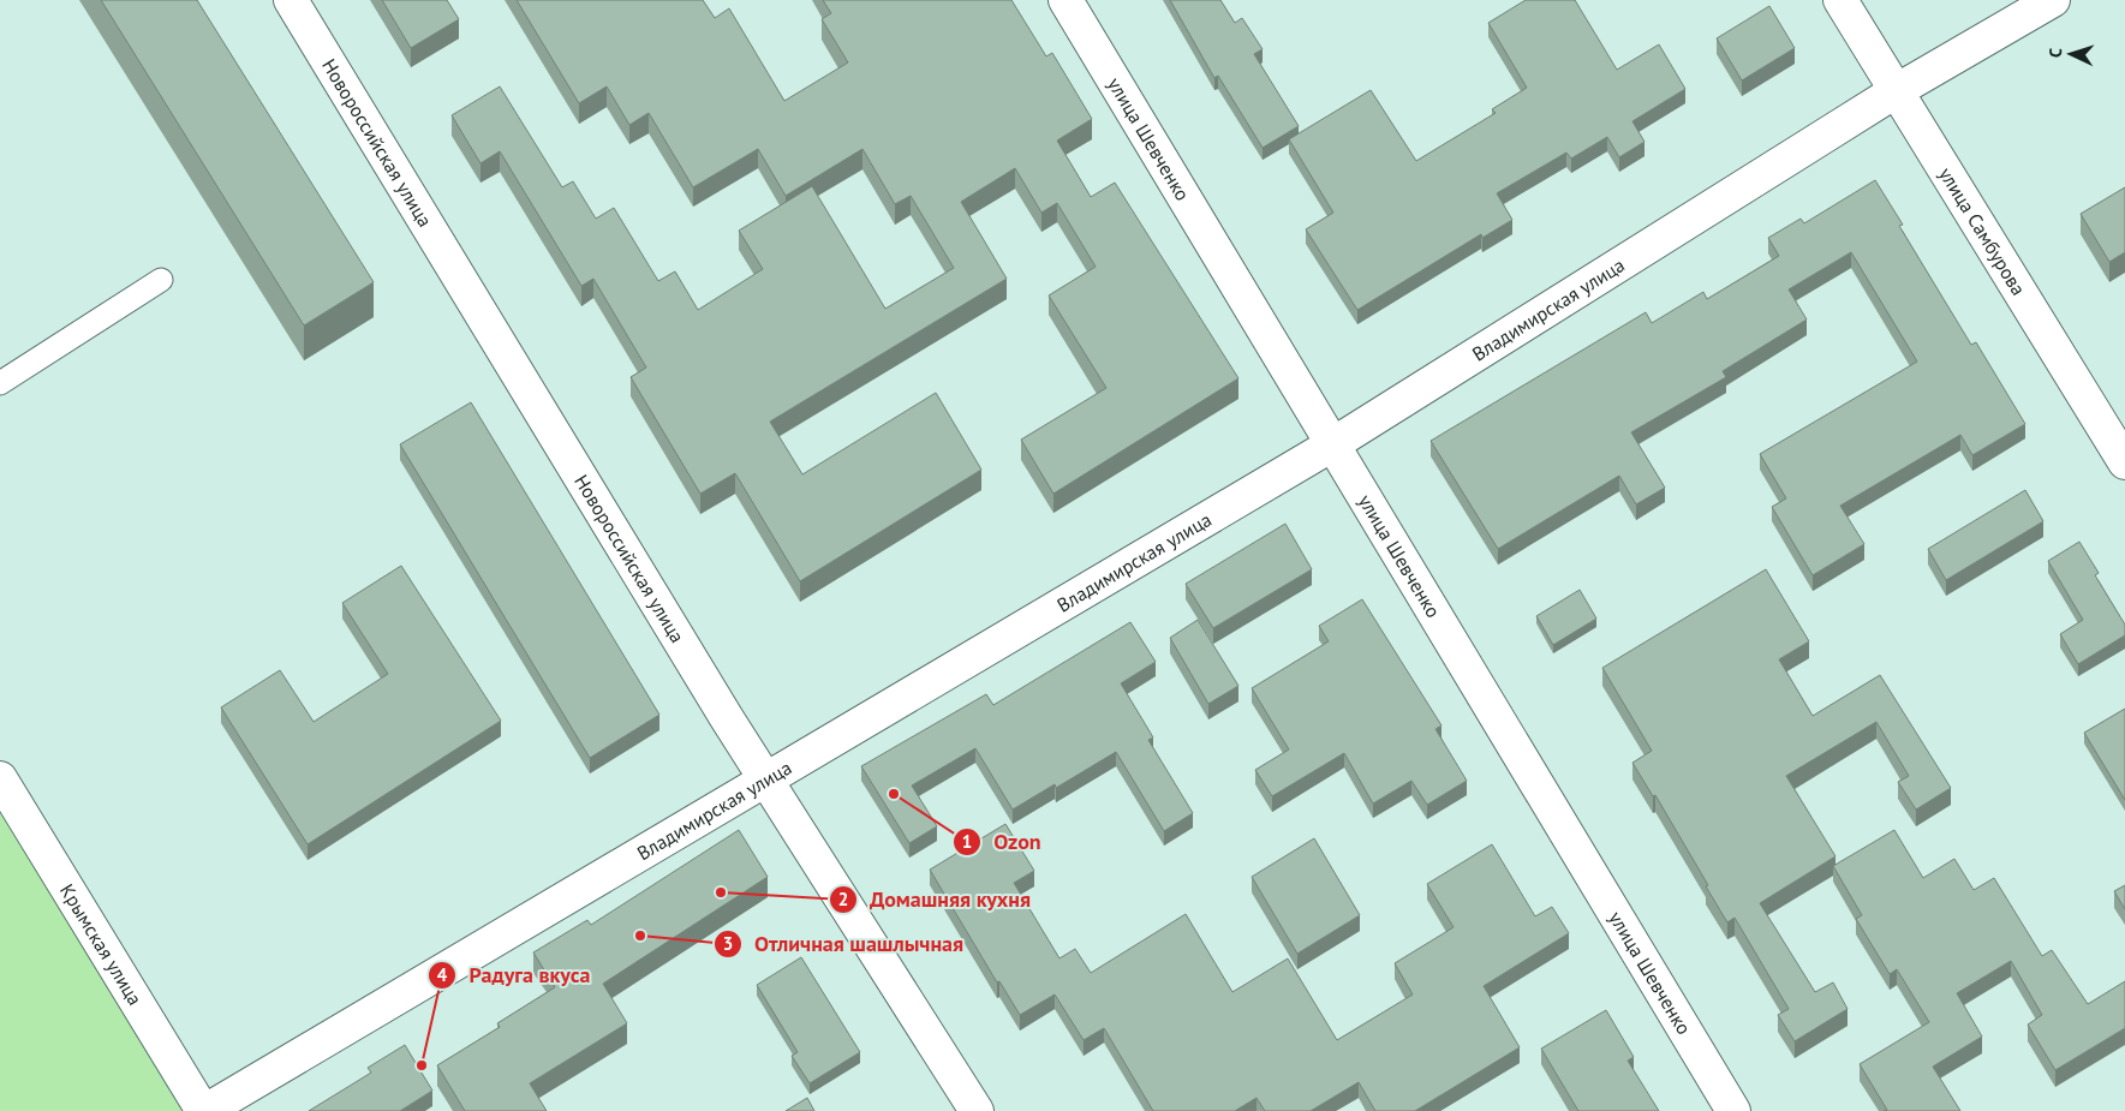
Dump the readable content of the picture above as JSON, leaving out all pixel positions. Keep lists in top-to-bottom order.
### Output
{
  "streets": {
    "street": [
      "улица Шевченко",
      "Новороссийская улица",
      "улица Самбурова",
      "Владимирская улица",
      "Крымская улица"
    ]
  },
  "crossings": [
    ["улица Шевченко", "Владимирская улица"],
    ["Новороссийская улица", "Владимирская улица"],
    ["улица Самбурова", "Владимирская улица"],
    ["Владимирская улица", "Крымская улица"]
  ],
  "places": [
    "Ozon",
    "Домашняя кухня",
    "Отличная шашлычная",
    "Радуга вкуса"
  ],
  "north": "left"
}
